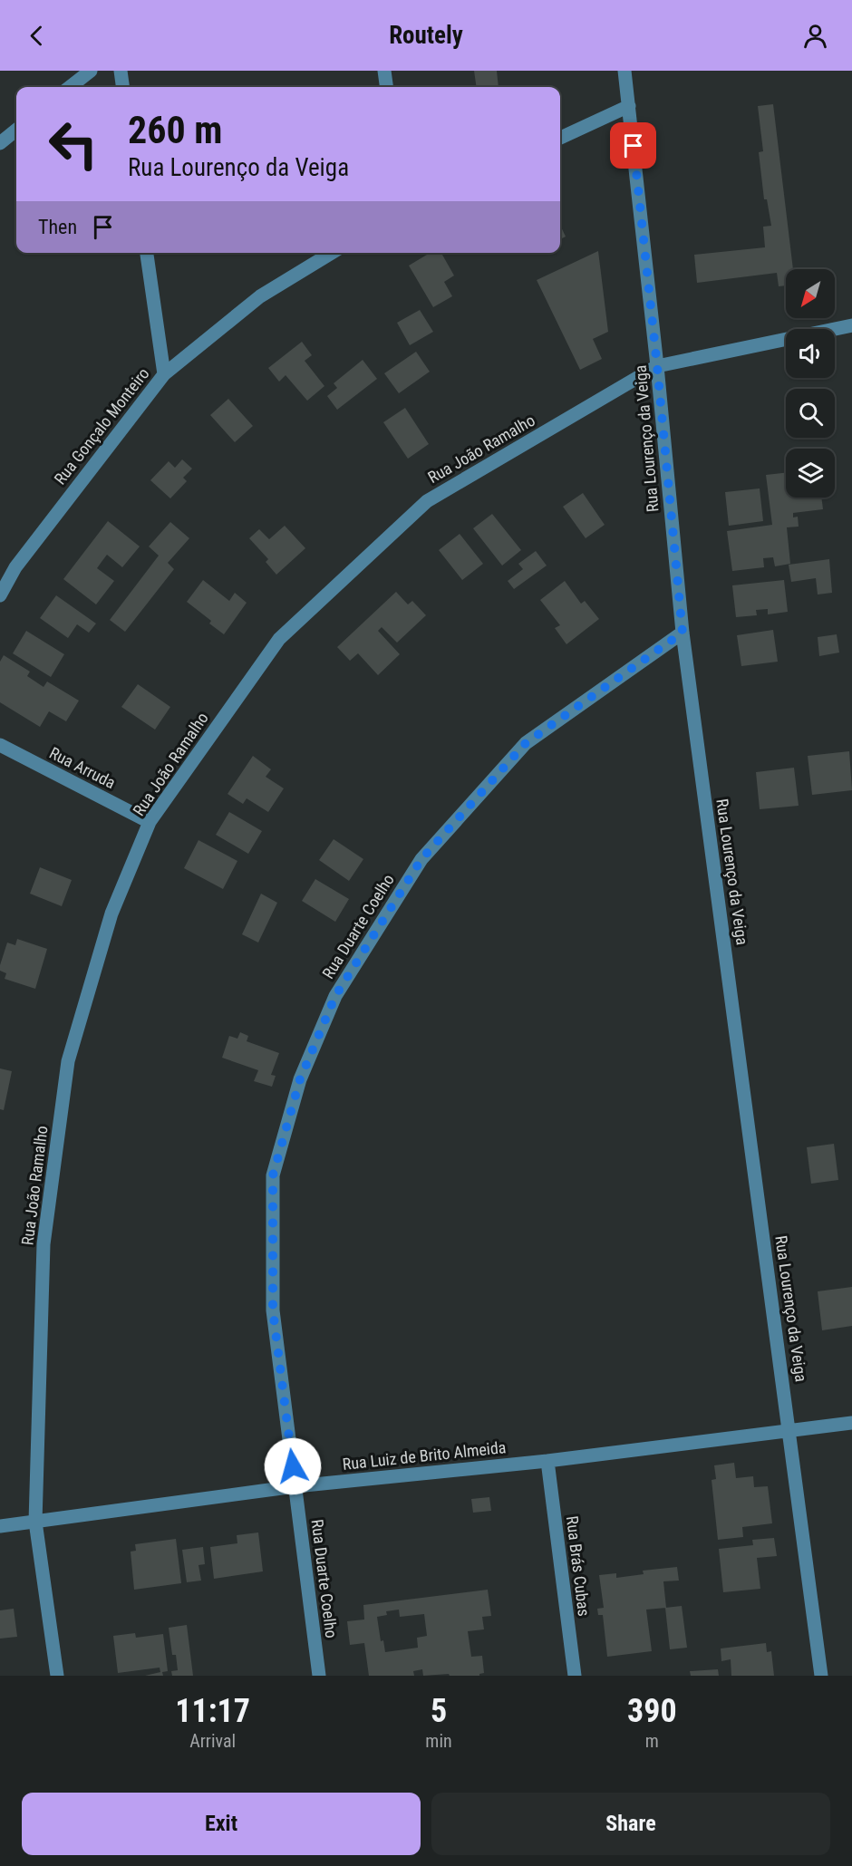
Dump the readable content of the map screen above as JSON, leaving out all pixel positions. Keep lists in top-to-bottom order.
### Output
{
  "streets": {
    "street": [
      "Rua Gonçalo Monteiro",
      "Rua Lourenço da Veiga",
      "Rua João Ramalho",
      "Rua Arruda",
      "Rua Duarte Coelho",
      "Rua Luiz de Brito Almeida",
      "Rua Brás Cubas"
    ]
  },
  "crossings": [
    ["Rua Lourenço da Veiga", "Rua João Ramalho"],
    ["Rua Lourenço da Veiga", "Rua Duarte Coelho"],
    ["Rua Lourenço da Veiga", "Rua Luiz de Brito Almeida"],
    ["Rua João Ramalho", "Rua Arruda"],
    ["Rua João Ramalho", "Rua Luiz de Brito Almeida"],
    ["Rua Duarte Coelho", "Rua Luiz de Brito Almeida"],
    ["Rua Luiz de Brito Almeida", "Rua Brás Cubas"]
  ],
  "north": "bottom left",
  "page": {
    "header": "Routely",
    "turn": ["260 m", "Rua Lourenço da Veiga"],
    "then": "Then",
    "eta": [
      "11:17",
      "Arrival",
      "5",
      "min",
      "390",
      "m"
    ],
    "buttons": ["Exit", "Share"]
  }
}
